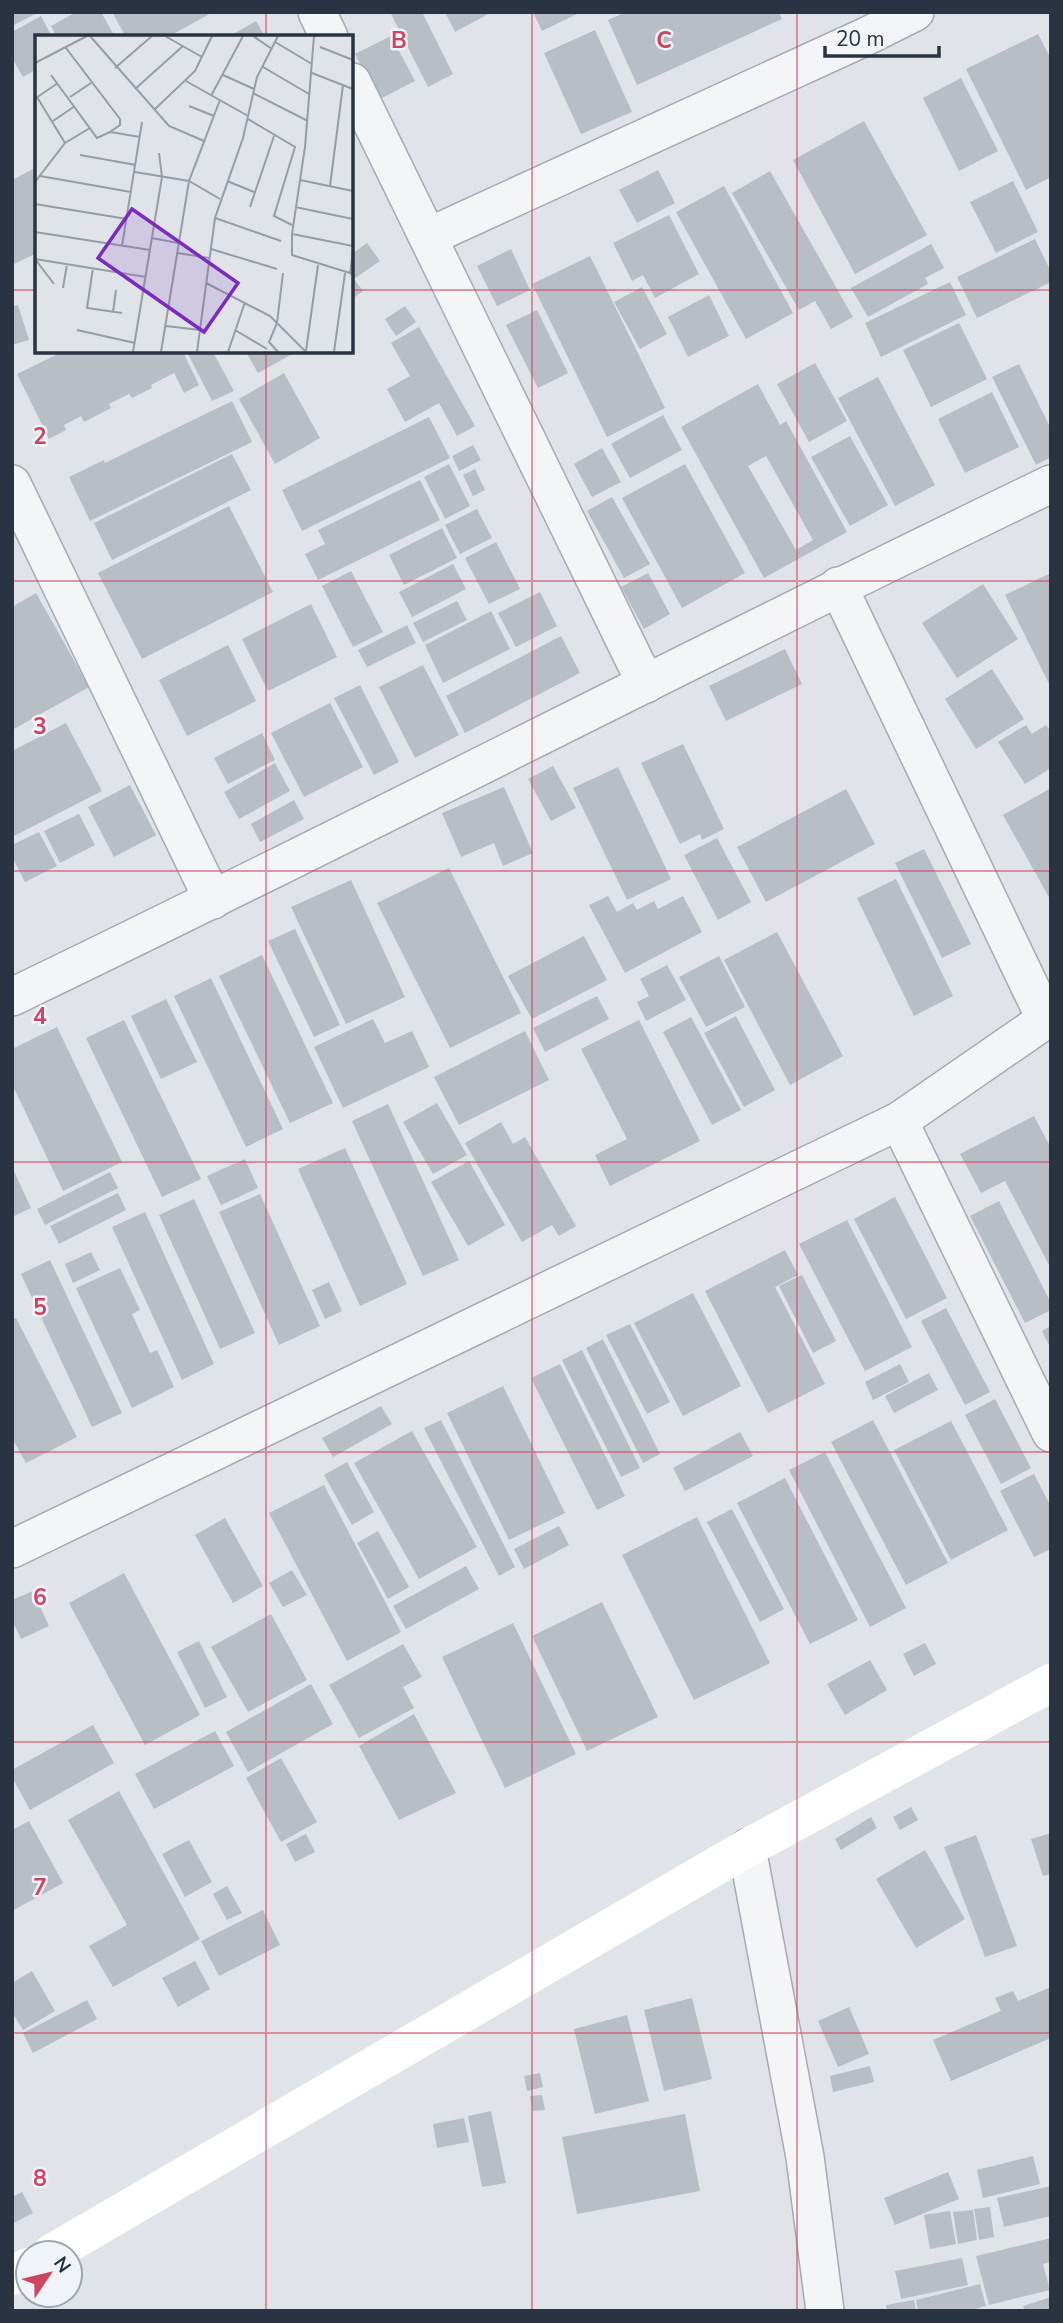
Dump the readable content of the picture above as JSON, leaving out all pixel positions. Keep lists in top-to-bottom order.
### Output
{
  "scale_bar": "20 m",
  "north": "top right",
  "grid": {
    "columns": ["B", "C"],
    "rows": [
      "2",
      "3",
      "4",
      "5",
      "6",
      "7",
      "8"
    ]
  }
}
